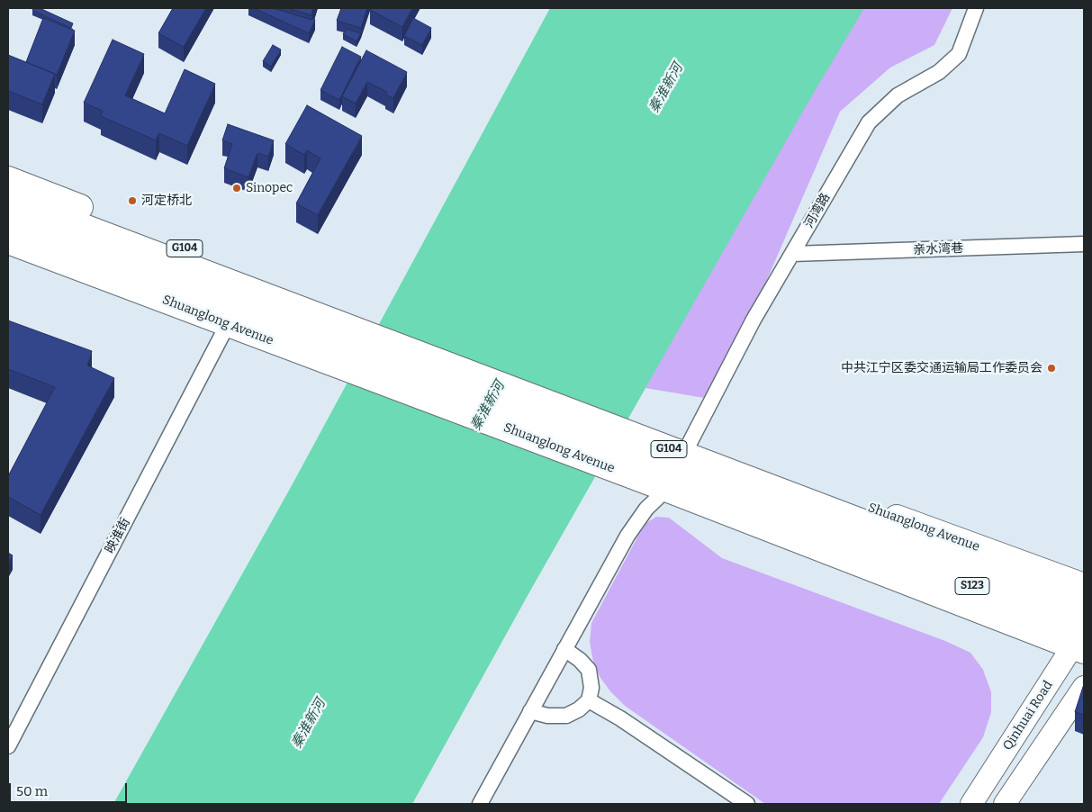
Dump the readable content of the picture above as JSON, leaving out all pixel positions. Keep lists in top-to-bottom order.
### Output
{
  "streets": {
    "highway": ["G104", "Shuanglong Avenue", "S123"],
    "main road": ["Qinhuai Road"],
    "street": ["河湾路", "亲水湾巷", "映淮街"]
  },
  "crossings": [
    ["河湾路", "亲水湾巷"],
    ["河湾路", "Shuanglong Avenue"],
    ["G104", "S123"],
    ["Shuanglong Avenue", "映淮街"],
    ["Shuanglong Avenue", "S123"],
    ["Shuanglong Avenue", "Qinhuai Road"],
    ["S123", "Qinhuai Road"]
  ],
  "water": ["秦淮新河"],
  "places": ["Sinopec", "河定桥北", "中共江宁区委交通运输局工作委员会"],
  "scale_bar": "50 m"
}
